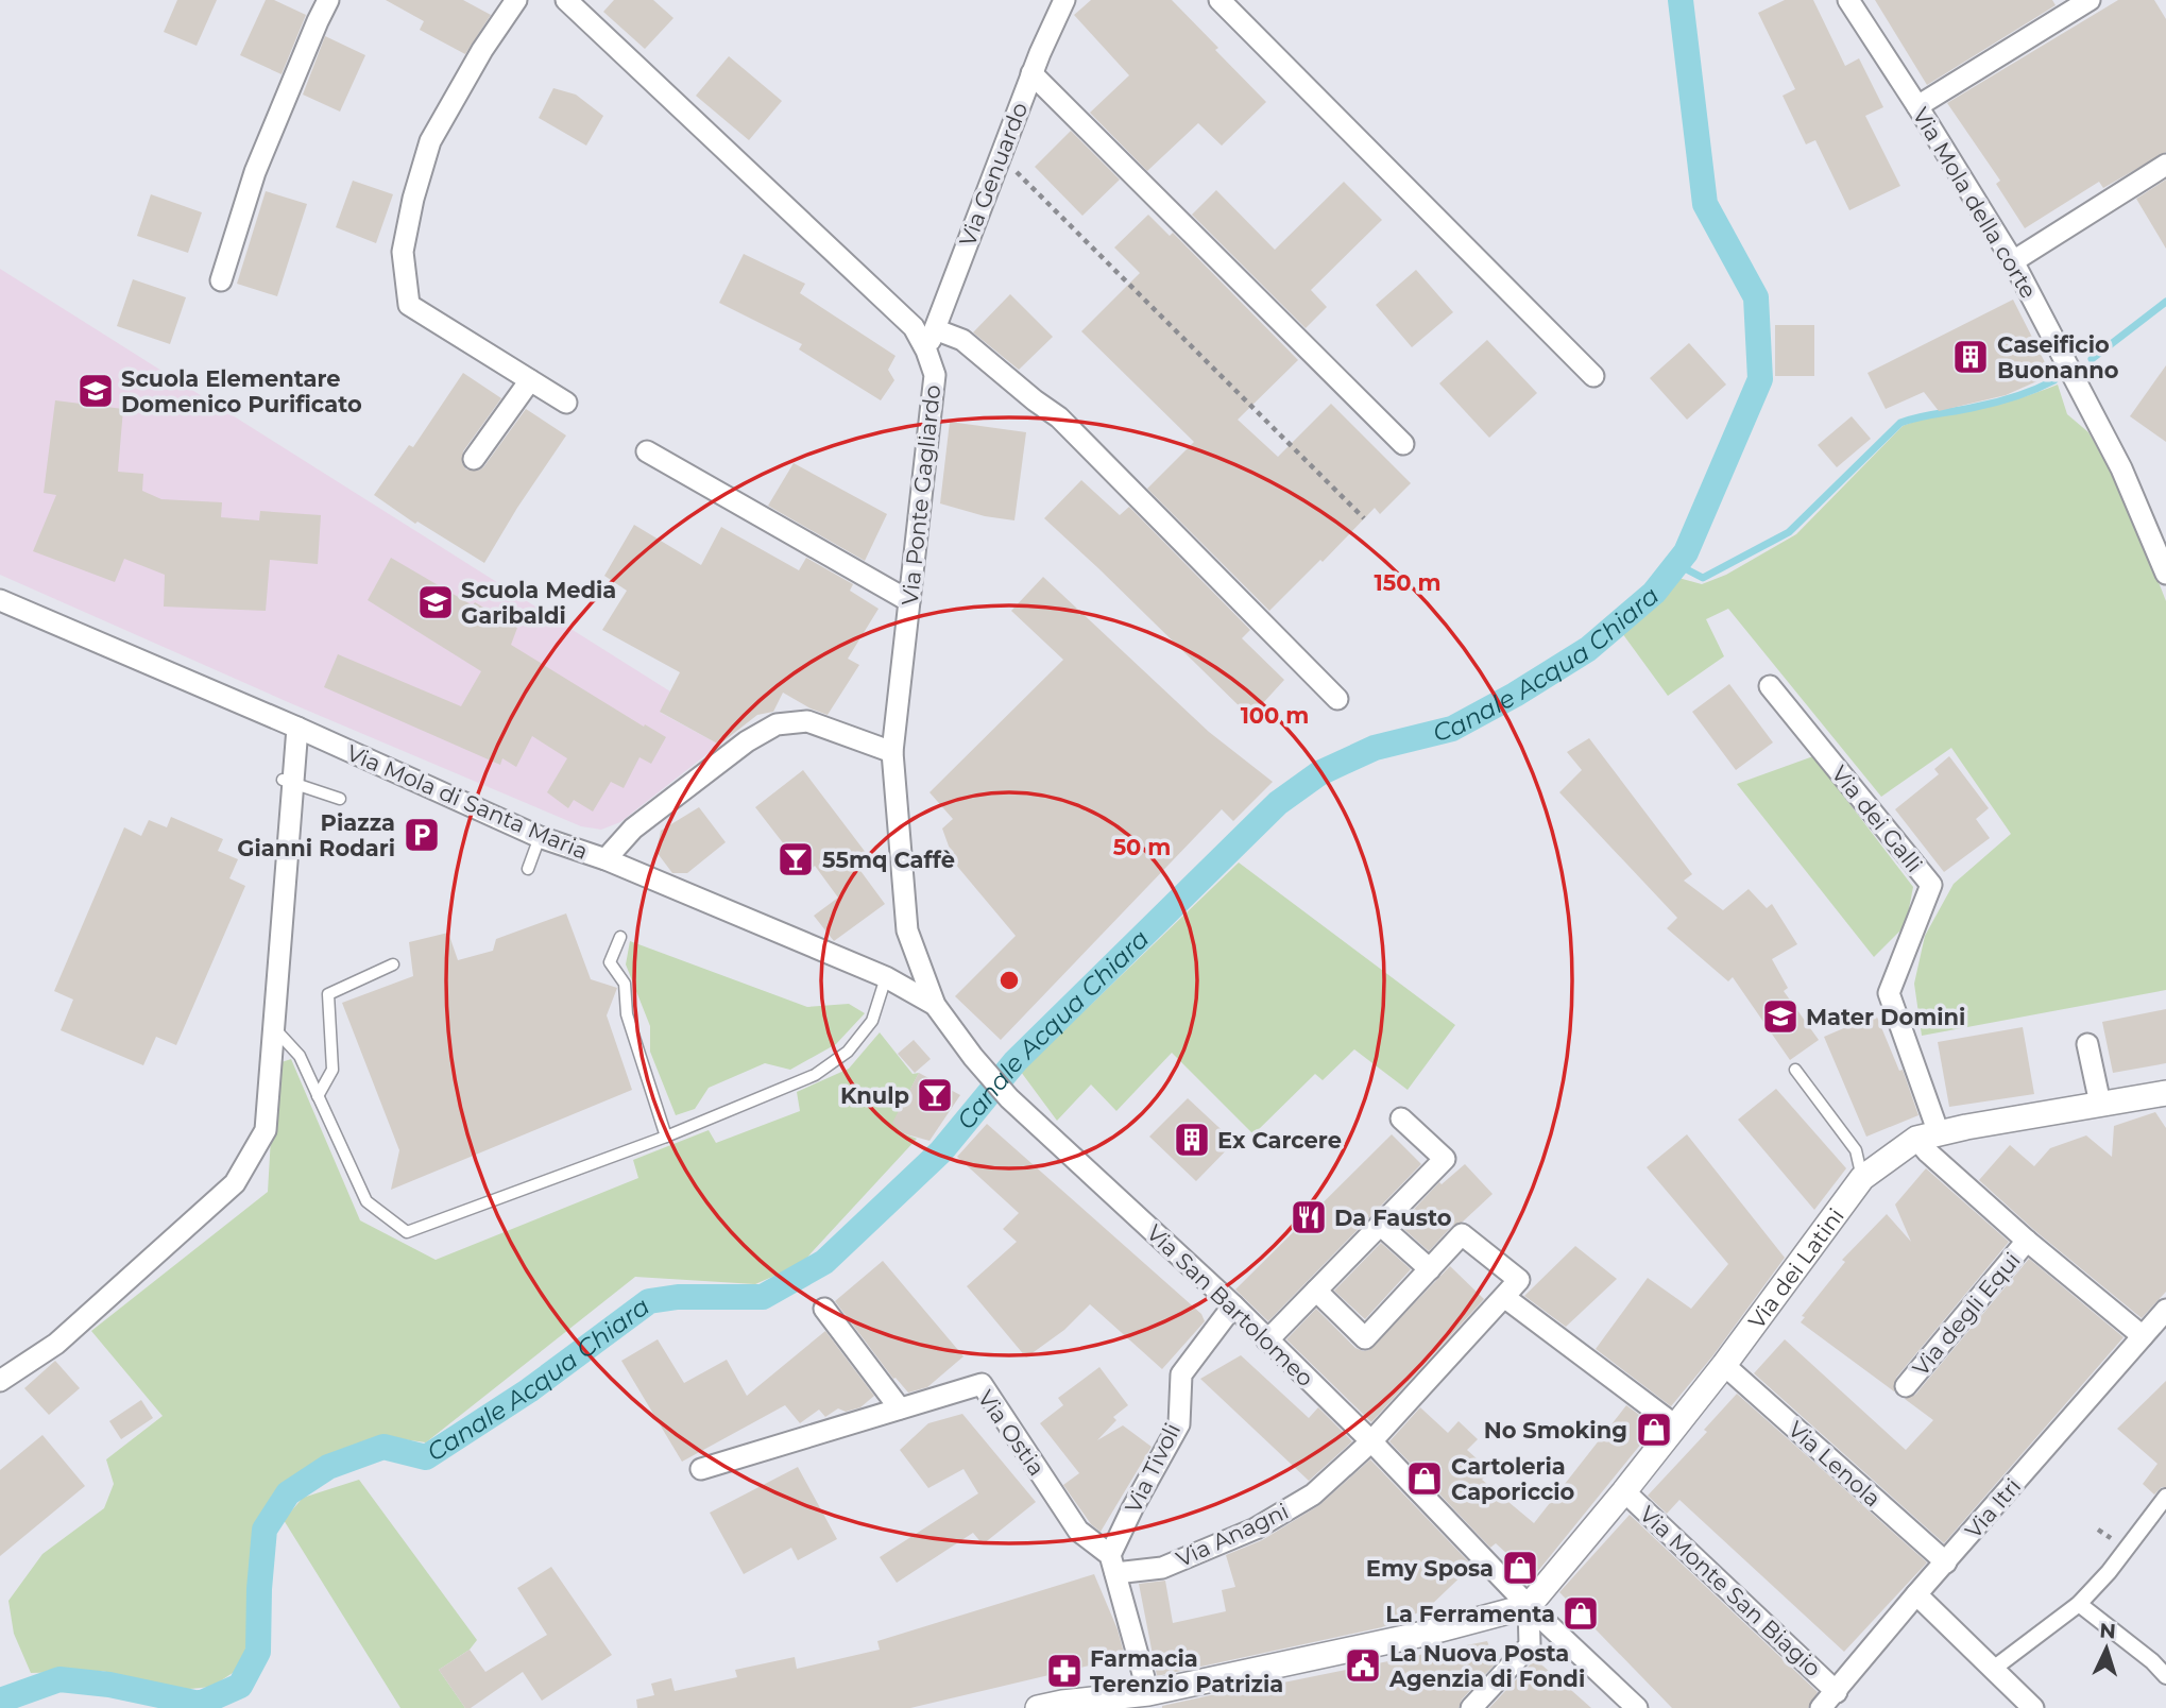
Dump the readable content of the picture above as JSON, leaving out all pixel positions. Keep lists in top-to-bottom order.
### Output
{
  "streets": {
    "street": [
      "Via Genuardo",
      "Via Mola della corte",
      "Via Ponte Gagliardo",
      "Via Mola di Santa Maria",
      "Via dei Galli",
      "Via dei Latini",
      "Via San Bartolomeo",
      "Via degli Equi",
      "Via Ostia",
      "Via Lenola",
      "Via Tivoli",
      "Via Itri",
      "Via Anagni",
      "Via Monte San Biagio"
    ]
  },
  "crossings": [
    ["Via Genuardo", "Via Ponte Gagliardo"],
    ["Via Ponte Gagliardo", "Via Mola di Santa Maria"],
    ["Via Ponte Gagliardo", "Via San Bartolomeo"],
    ["Via Mola di Santa Maria", "Via San Bartolomeo"],
    ["Via dei Galli", "Via dei Latini"],
    ["Via dei Galli", "Via degli Equi"],
    ["Via dei Latini", "Via San Bartolomeo"],
    ["Via dei Latini", "Via degli Equi"],
    ["Via dei Latini", "Via Lenola"],
    ["Via dei Latini", "Via Monte San Biagio"],
    ["Via San Bartolomeo", "Via Tivoli"],
    ["Via San Bartolomeo", "Via Anagni"],
    ["Via degli Equi", "Via Itri"],
    ["Via Ostia", "Via Tivoli"],
    ["Via Ostia", "Via Anagni"],
    ["Via Lenola", "Via Itri"],
    ["Via Tivoli", "Via Anagni"],
    ["Via Itri", "Via Monte San Biagio"]
  ],
  "water": ["Canale Acqua Chiara"],
  "places": {
    "building": ["Caseificio Buonanno", "Ex Carcere"],
    "school or university": ["Scuola Elementare Domenico Purificato", "Scuola Media Garibaldi", "Mater Domini"],
    "parking": ["Piazza Gianni Rodari"],
    "bar": ["55mq Caffè", "Knulp"],
    "restaurant": ["Da Fausto"],
    "shop": [
      "No Smoking",
      "Cartoleria Caporiccio",
      "Emy Sposa",
      "La Ferramenta"
    ],
    "public building": ["La Nuova Posta Agenzia di Fondi"],
    "pharmacy": ["Farmacia Terenzio Patrizia"]
  },
  "north": "top",
  "rings": ["150 m", "100 m", "50 m"]
}
